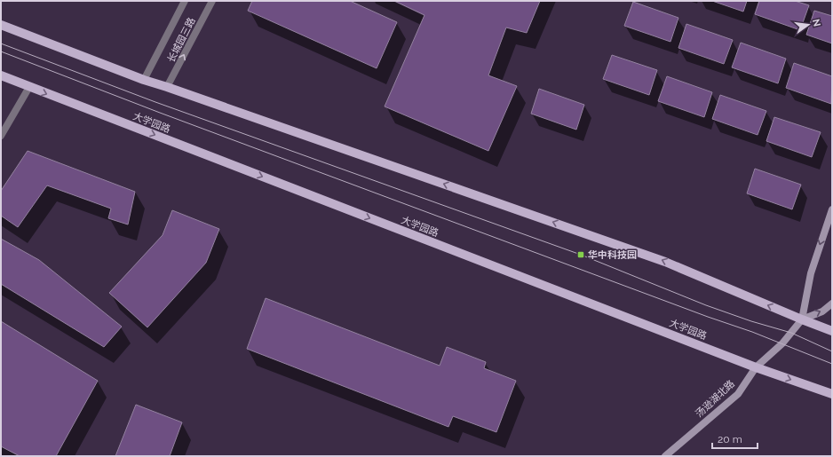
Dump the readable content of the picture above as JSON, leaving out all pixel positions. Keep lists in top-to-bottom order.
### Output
{
  "streets": {
    "main road": ["大学园路", "汤逊湖北路"],
    "street": ["长城园三路"]
  },
  "crossings": [
    ["大学园路", "汤逊湖北路"]
  ],
  "places": {
    "transit": ["华中科技园"]
  },
  "scale_bar": "20 m",
  "north": "right"
}
